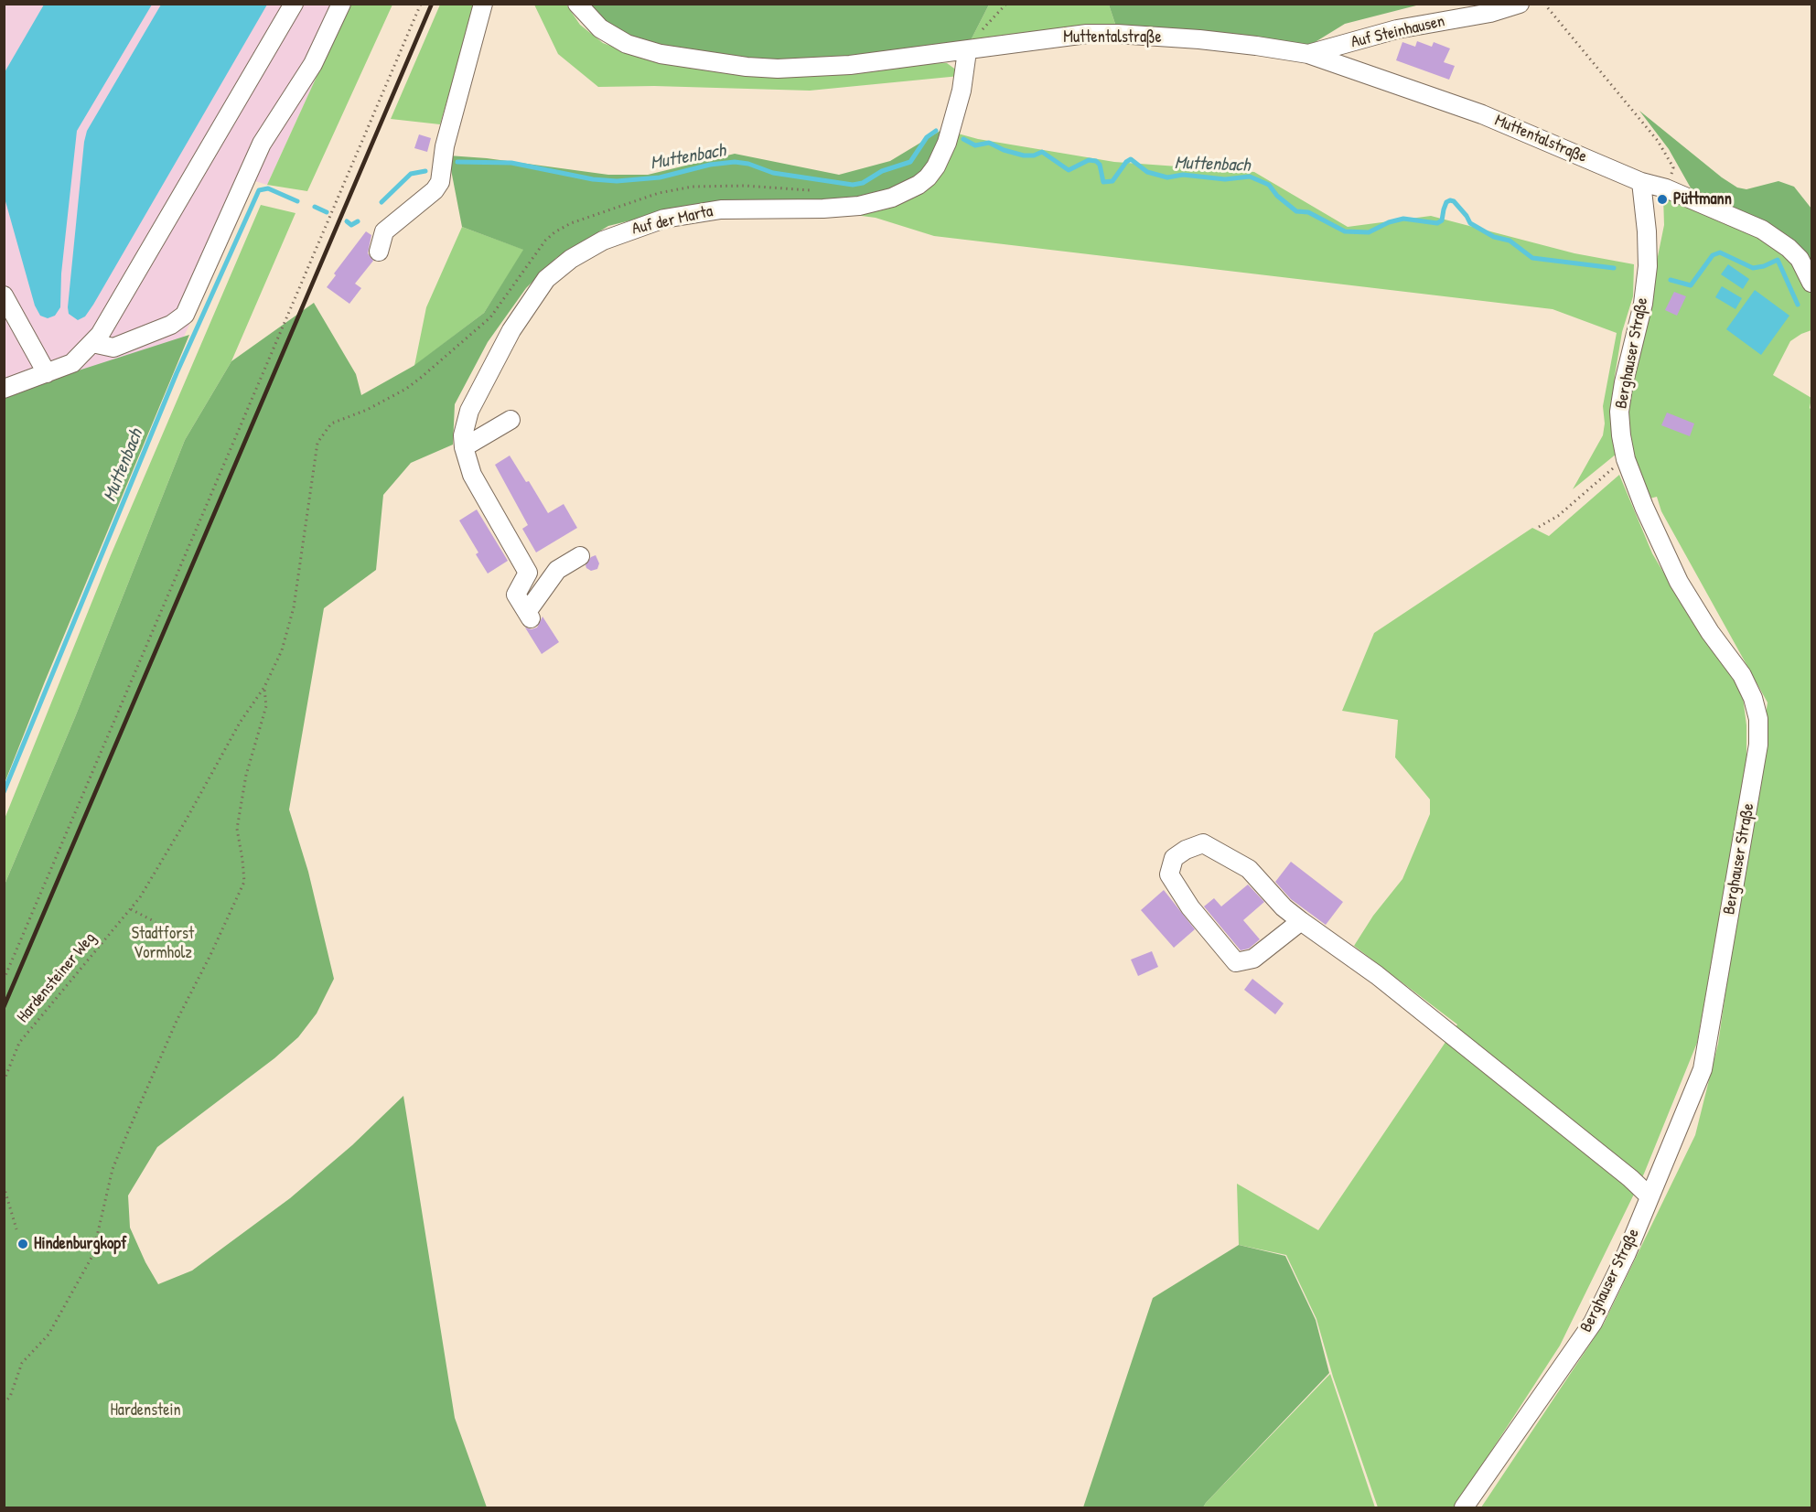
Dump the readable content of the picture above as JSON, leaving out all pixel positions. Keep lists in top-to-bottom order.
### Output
{
  "streets": {
    "street": [
      "Auf Steinhausen",
      "Muttentalstraße",
      "Auf der Marta",
      "Berghauser Straße"
    ],
    "path": ["Hardensteiner Weg"]
  },
  "crossings": [
    ["Auf Steinhausen", "Muttentalstraße"],
    ["Muttentalstraße", "Auf der Marta"],
    ["Muttentalstraße", "Berghauser Straße"]
  ],
  "water": ["Muttenbach"],
  "parks": ["Stadtforst Vormholz", "Hardenstein"],
  "places": ["Püttmann", "Hindenburgkopf"]
}
